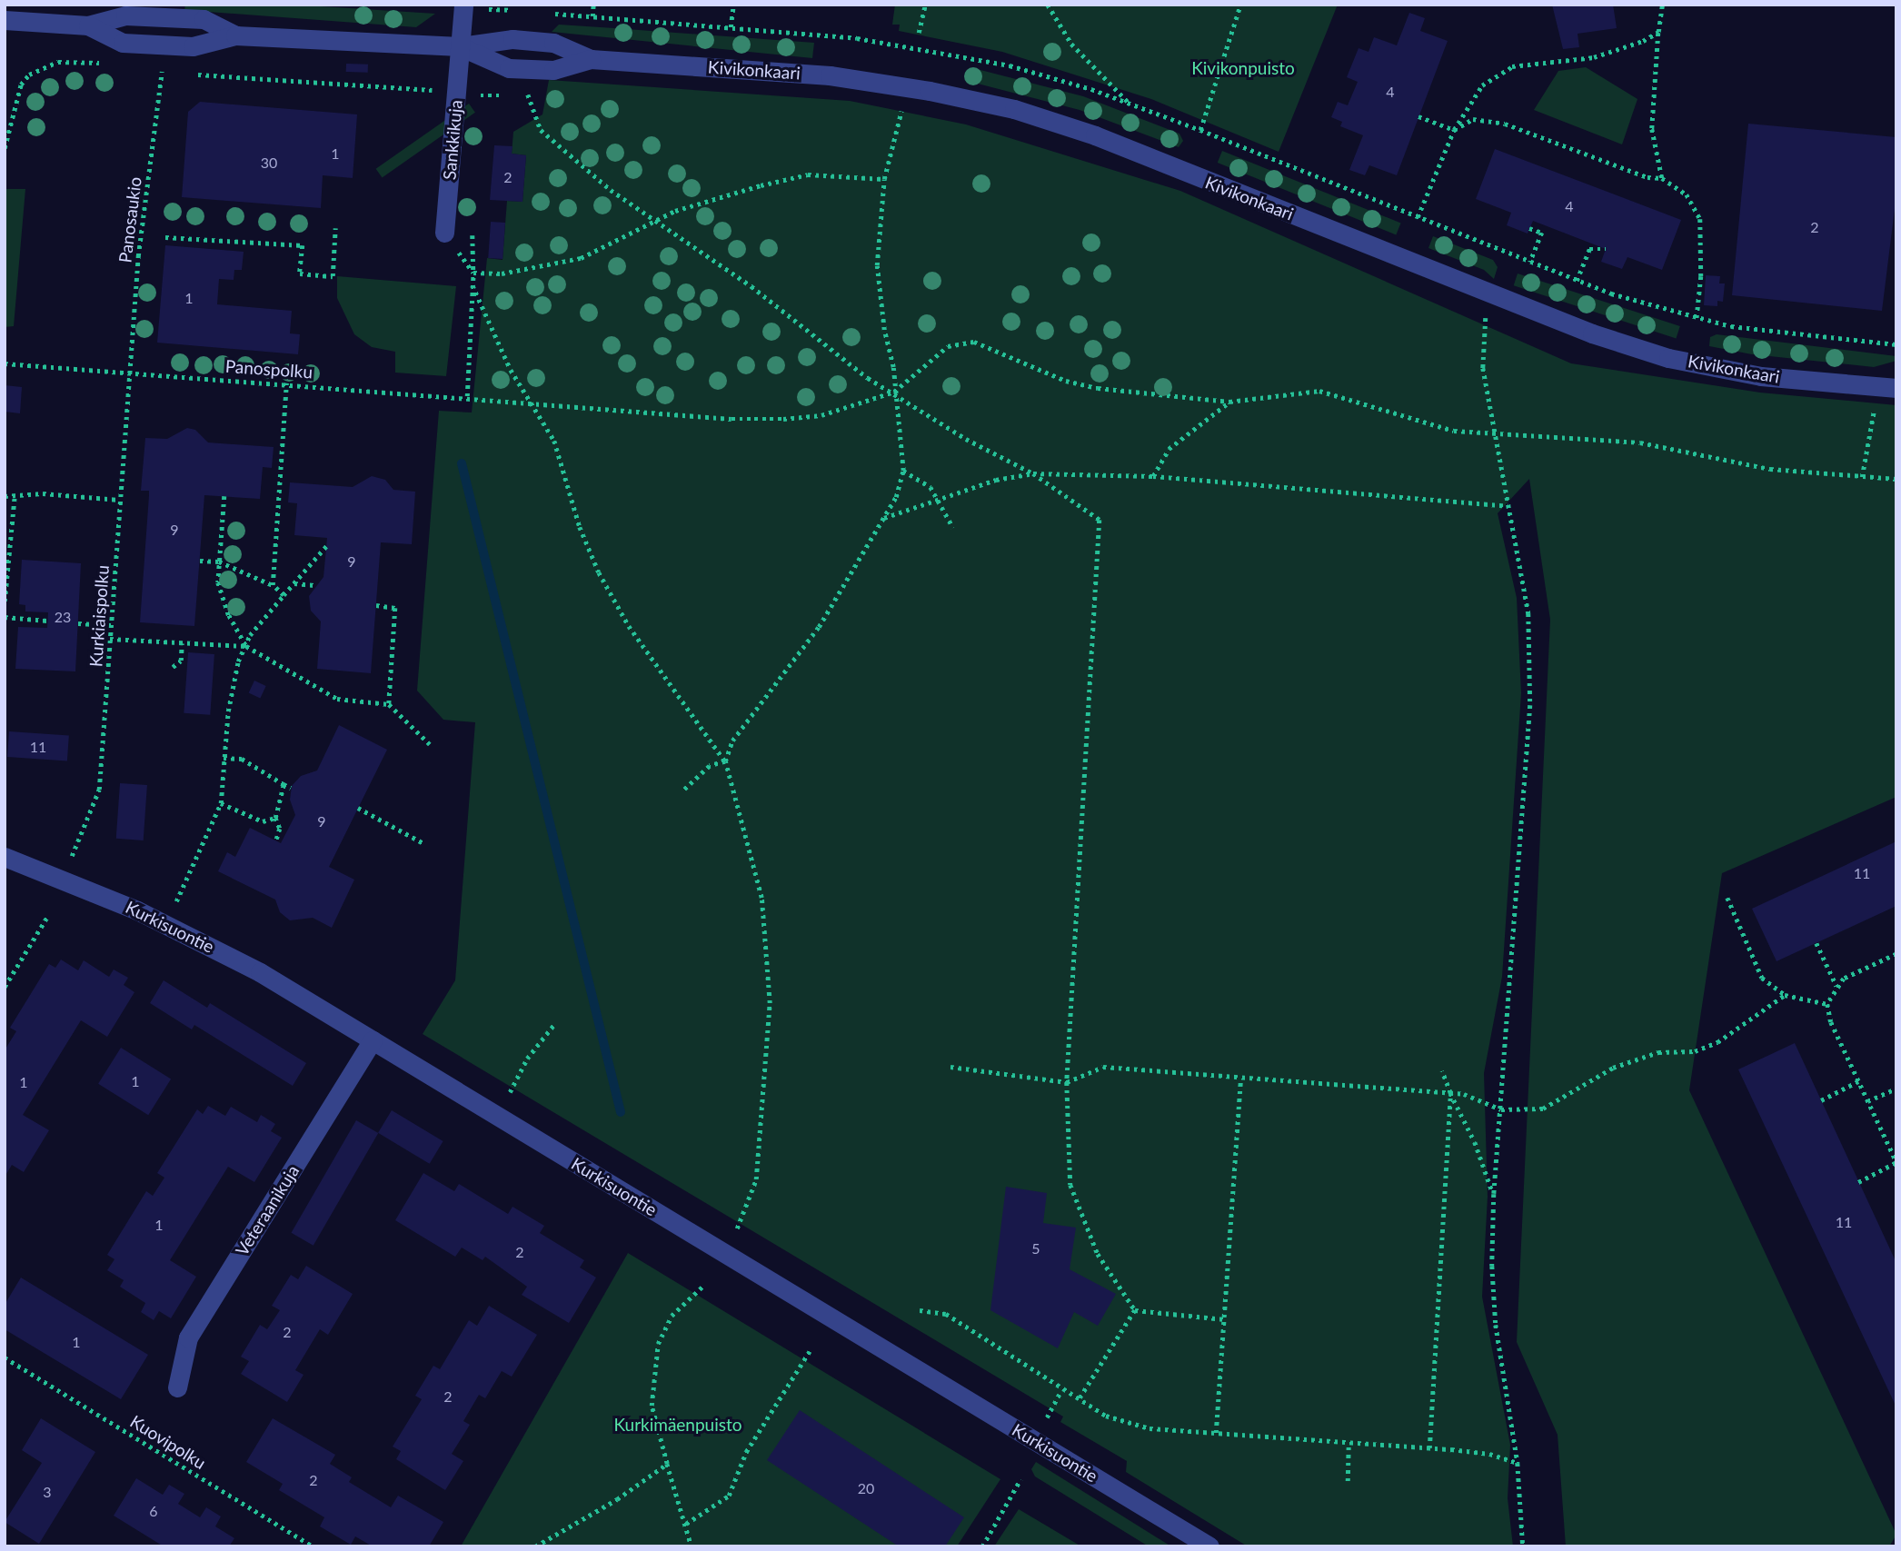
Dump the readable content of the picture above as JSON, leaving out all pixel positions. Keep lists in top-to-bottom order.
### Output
{
  "streets": {
    "street": [
      "Kivikonkaari",
      "Sankkikuja",
      "Kurkisuontie",
      "Veteraanikuja"
    ],
    "path": [
      "Panosaukio",
      "Panospolku",
      "Kurkiaispolku",
      "Kuovipolku"
    ]
  },
  "crossings": [
    ["Kivikonkaari", "Sankkikuja"],
    ["Panosaukio", "Panospolku"],
    ["Panosaukio", "Kurkiaispolku"],
    ["Panospolku", "Kurkiaispolku"],
    ["Kurkisuontie", "Veteraanikuja"]
  ],
  "parks": ["Kivikonpuisto", "Kurkimäenpuisto"],
  "house_numbers": [
    "4",
    "1",
    "30",
    "2",
    "4",
    "2",
    "1",
    "9",
    "9",
    "23",
    "11",
    "9",
    "11",
    "1",
    "1",
    "11",
    "1",
    "5",
    "2",
    "2",
    "1",
    "2",
    "2",
    "20",
    "3",
    "6"
  ]
}
